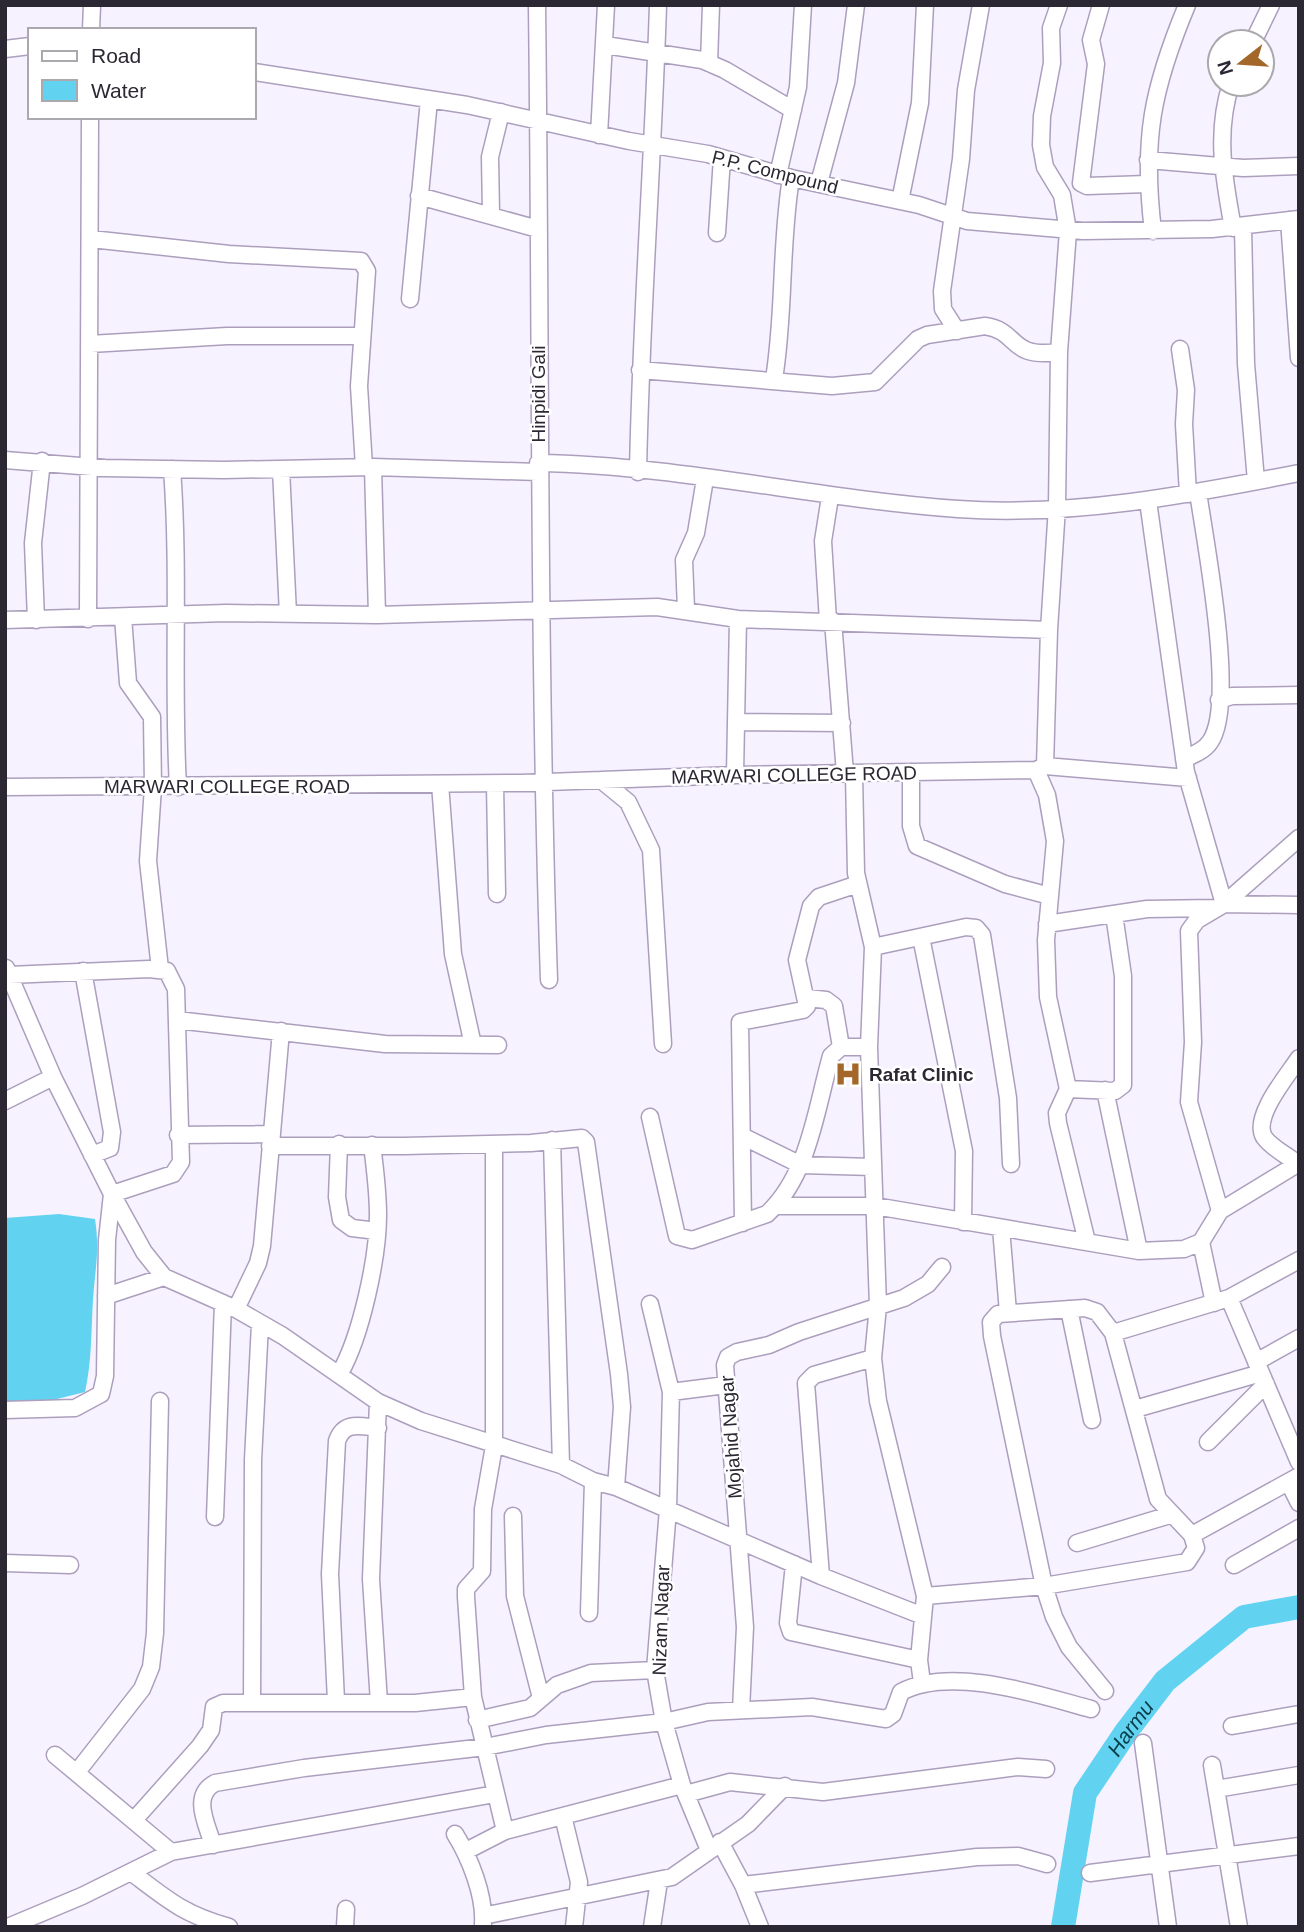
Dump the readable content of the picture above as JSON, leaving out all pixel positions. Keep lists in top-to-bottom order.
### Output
{
  "streets": {
    "street": [
      "P.P. Compound",
      "Hinpidi Gali",
      "MARWARI COLLEGE ROAD",
      "Mojahid Nagar",
      "Nizam Nagar"
    ]
  },
  "crossings": [
    ["P.P. Compound", "Hinpidi Gali"],
    ["Hinpidi Gali", "MARWARI COLLEGE ROAD"]
  ],
  "water": ["Harmu"],
  "places": {
    "hospital": ["Rafat Clinic"]
  },
  "legend": ["Road", "Water"],
  "north": "left"
}
